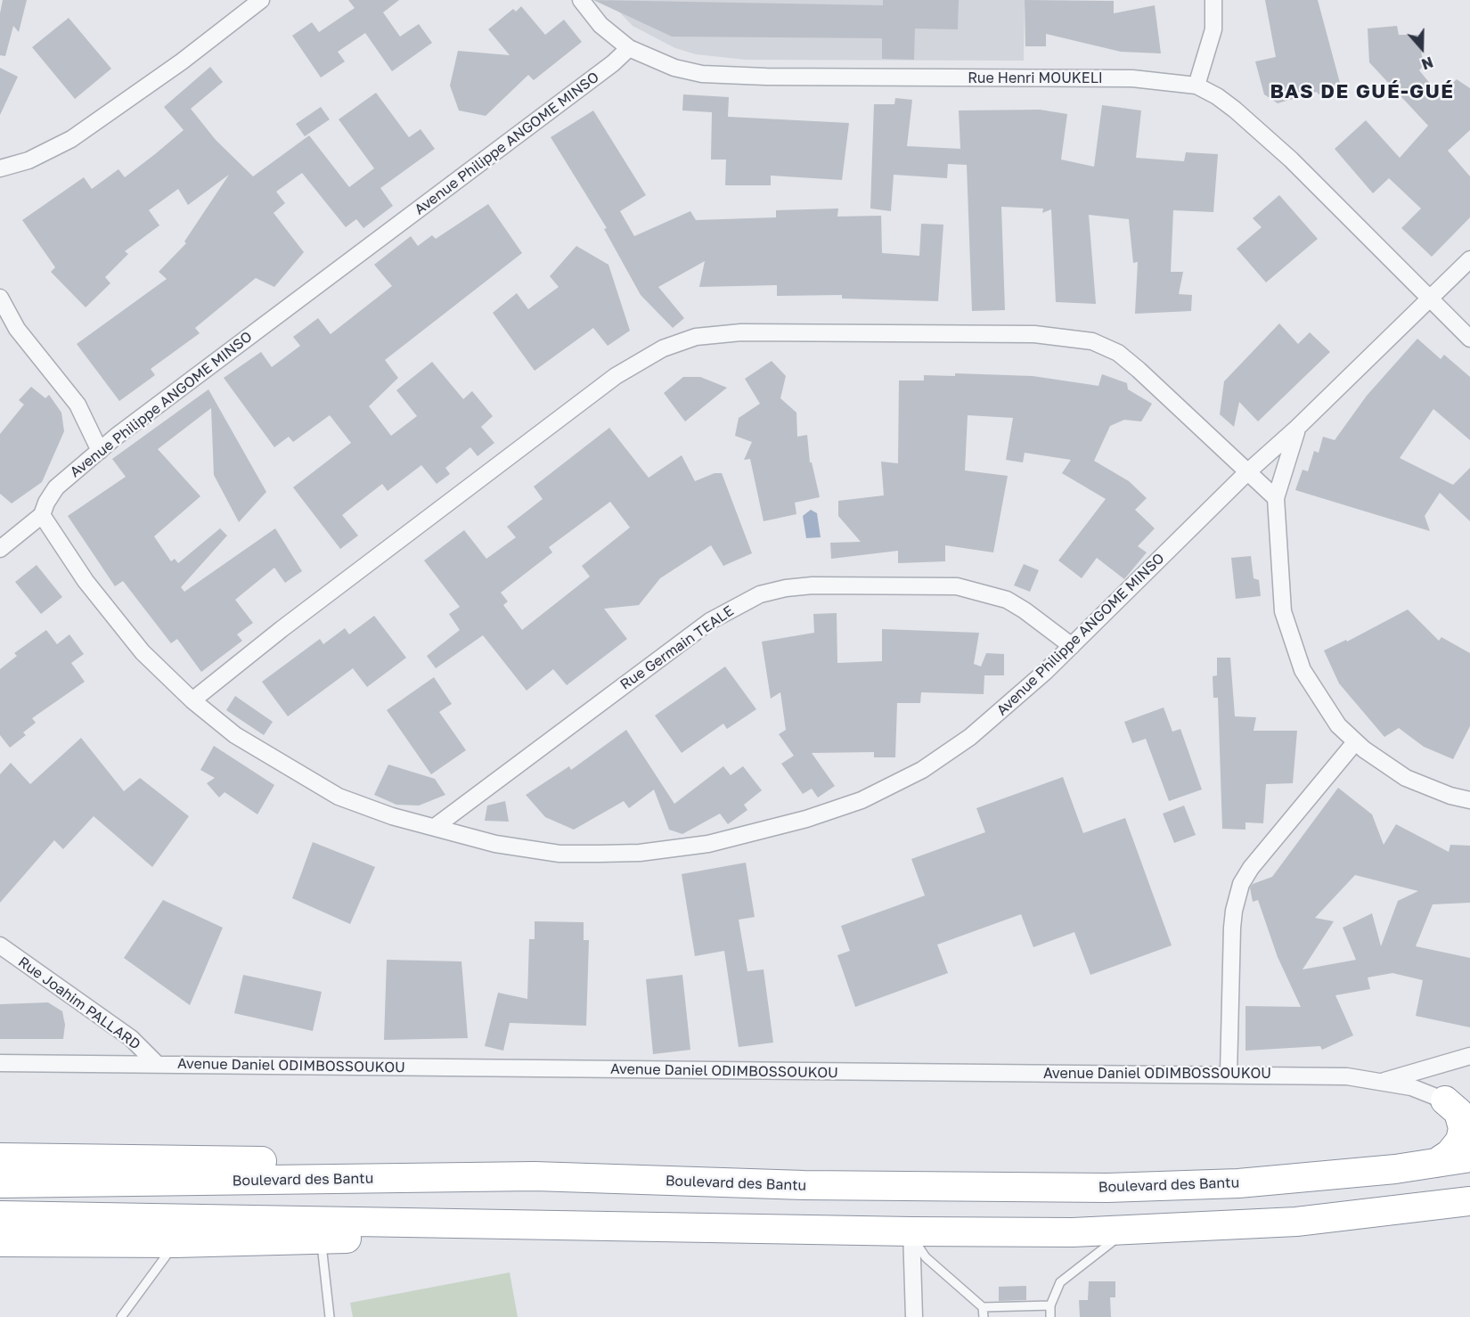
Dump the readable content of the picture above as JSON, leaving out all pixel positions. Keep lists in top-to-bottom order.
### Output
{
  "streets": {
    "highway": ["Boulevard des Bantu"],
    "street": [
      "Rue Henri MOUKELI",
      "Avenue Philippe ANGOME MINSO",
      "Rue Germain TEALE",
      "Rue Joahim PALLARD",
      "Avenue Daniel ODIMBOSSOUKOU"
    ]
  },
  "crossings": [
    ["Rue Henri MOUKELI", "Avenue Philippe ANGOME MINSO"],
    ["Avenue Philippe ANGOME MINSO", "Rue Germain TEALE"],
    ["Rue Joahim PALLARD", "Avenue Daniel ODIMBOSSOUKOU"]
  ],
  "districts": ["BAS DE GUÉ-GUÉ"],
  "north": "bottom"
}
